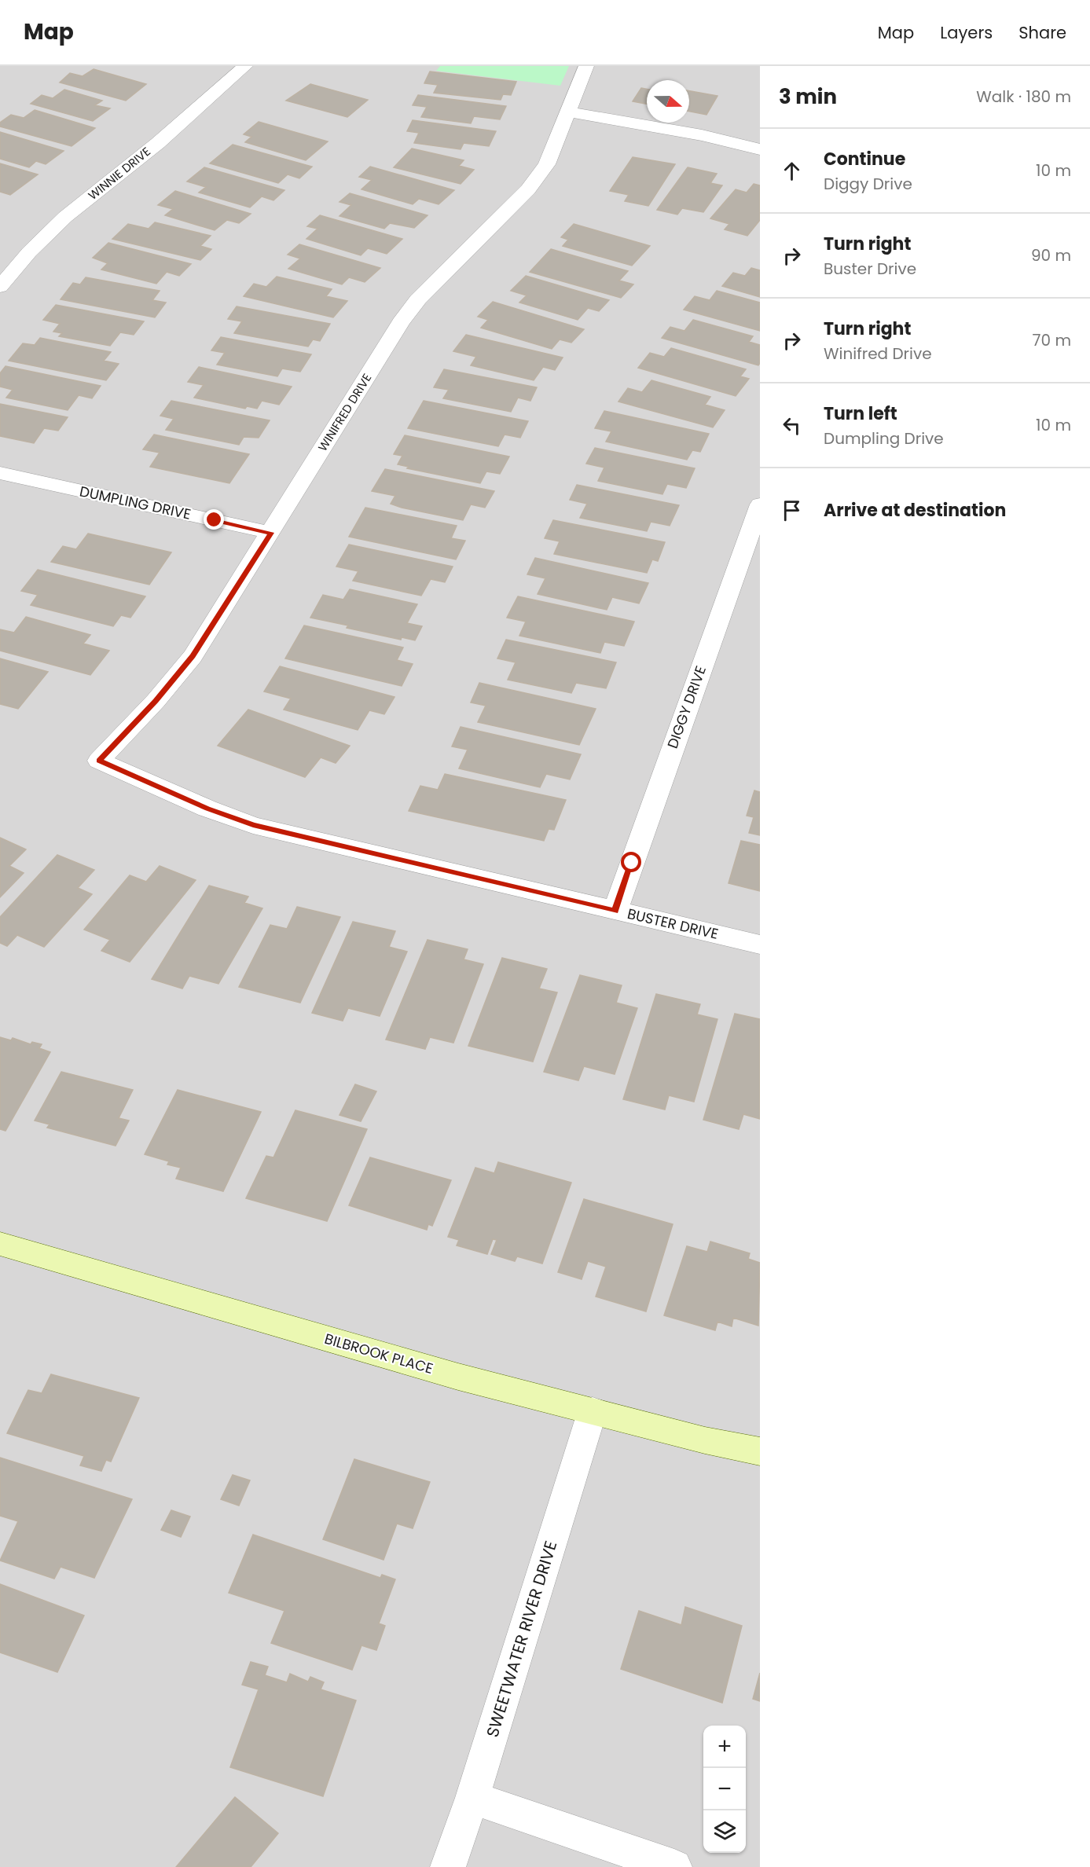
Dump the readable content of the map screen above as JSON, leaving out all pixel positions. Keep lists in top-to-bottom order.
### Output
{
  "streets": {
    "street": [
      "WINNIE DRIVE",
      "WINIFRED DRIVE",
      "DUMPLING DRIVE",
      "DIGGY DRIVE",
      "BUSTER DRIVE",
      "BILBROOK PLACE",
      "SWEETWATER RIVER DRIVE"
    ]
  },
  "crossings": [
    ["WINIFRED DRIVE", "DUMPLING DRIVE"],
    ["WINIFRED DRIVE", "BUSTER DRIVE"],
    ["DIGGY DRIVE", "BUSTER DRIVE"],
    ["BILBROOK PLACE", "SWEETWATER RIVER DRIVE"]
  ],
  "north": "right",
  "page": {
    "header": "Map",
    "nav": ["Map", "Layers", "Share"],
    "heading": ["3 min", "Walk · 180 m"],
    "list": [
      ["Continue", "Diggy Drive", "10 m"],
      ["Turn right", "Buster Drive", "90 m"],
      ["Turn right", "Winifred Drive", "70 m"],
      ["Turn left", "Dumpling Drive", "10 m"],
      "Arrive at destination"
    ],
    "map_buttons": ["+", "−"]
  }
}
